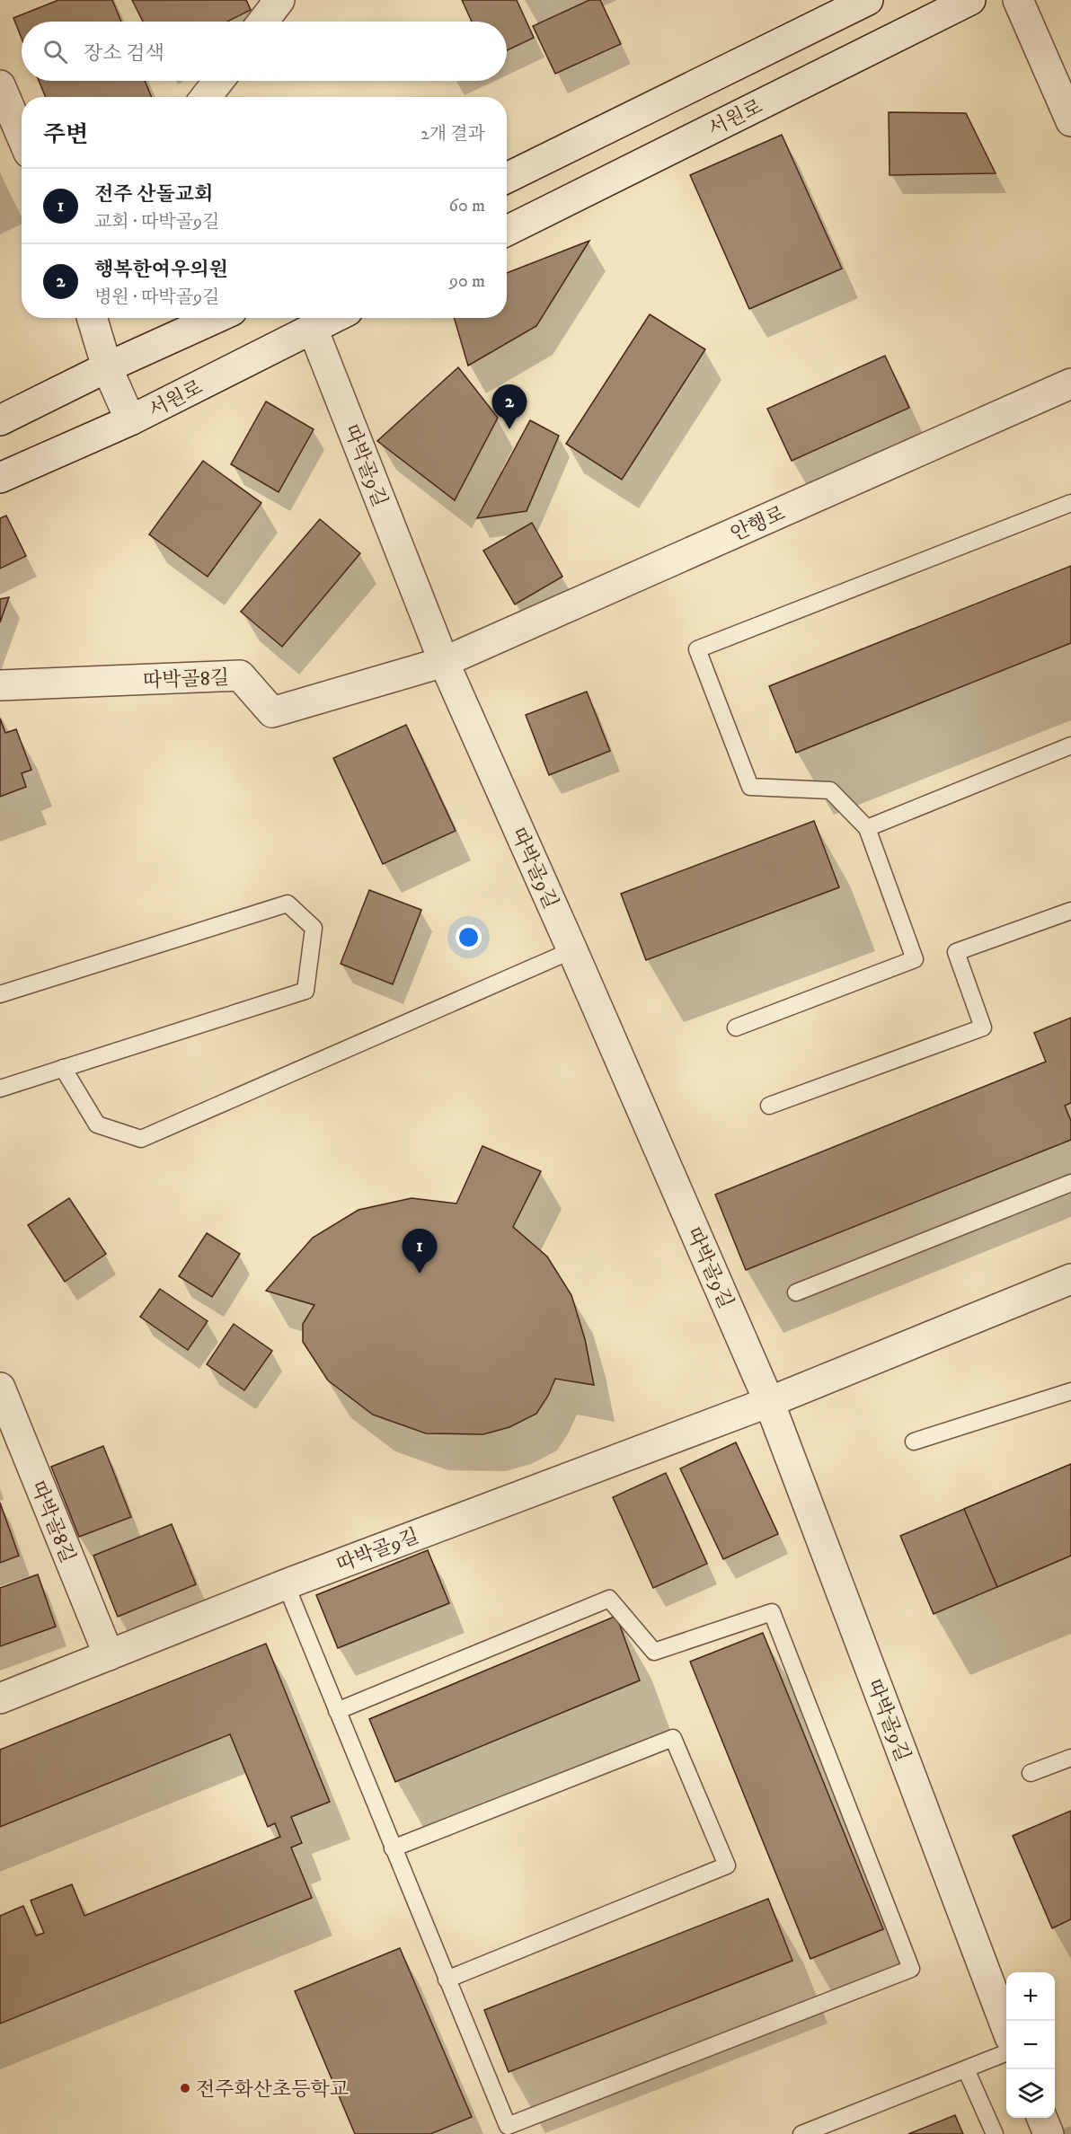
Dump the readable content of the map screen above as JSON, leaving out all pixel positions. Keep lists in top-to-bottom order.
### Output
{
  "streets": {
    "street": [
      "서원로",
      "따박골9길",
      "안행로",
      "따박골8길"
    ]
  },
  "crossings": [
    ["서원로", "따박골9길"],
    ["따박골9길", "안행로"],
    ["따박골9길", "따박골8길"],
    ["안행로", "따박골8길"]
  ],
  "places": ["전주화산초등학교"],
  "page": {
    "search": "장소 검색",
    "heading": ["주변", "2개 결과"],
    "list": [
      {
        "mark": "1",
        "name": "전주 산돌교회",
        "note": "교회 · 따박골9길",
        "value": "60 m"
      },
      {
        "mark": "2",
        "name": "행복한여우의원",
        "note": "병원 · 따박골9길",
        "value": "90 m"
      }
    ],
    "pins": ["2", "1"],
    "map_buttons": ["+", "−"]
  }
}
